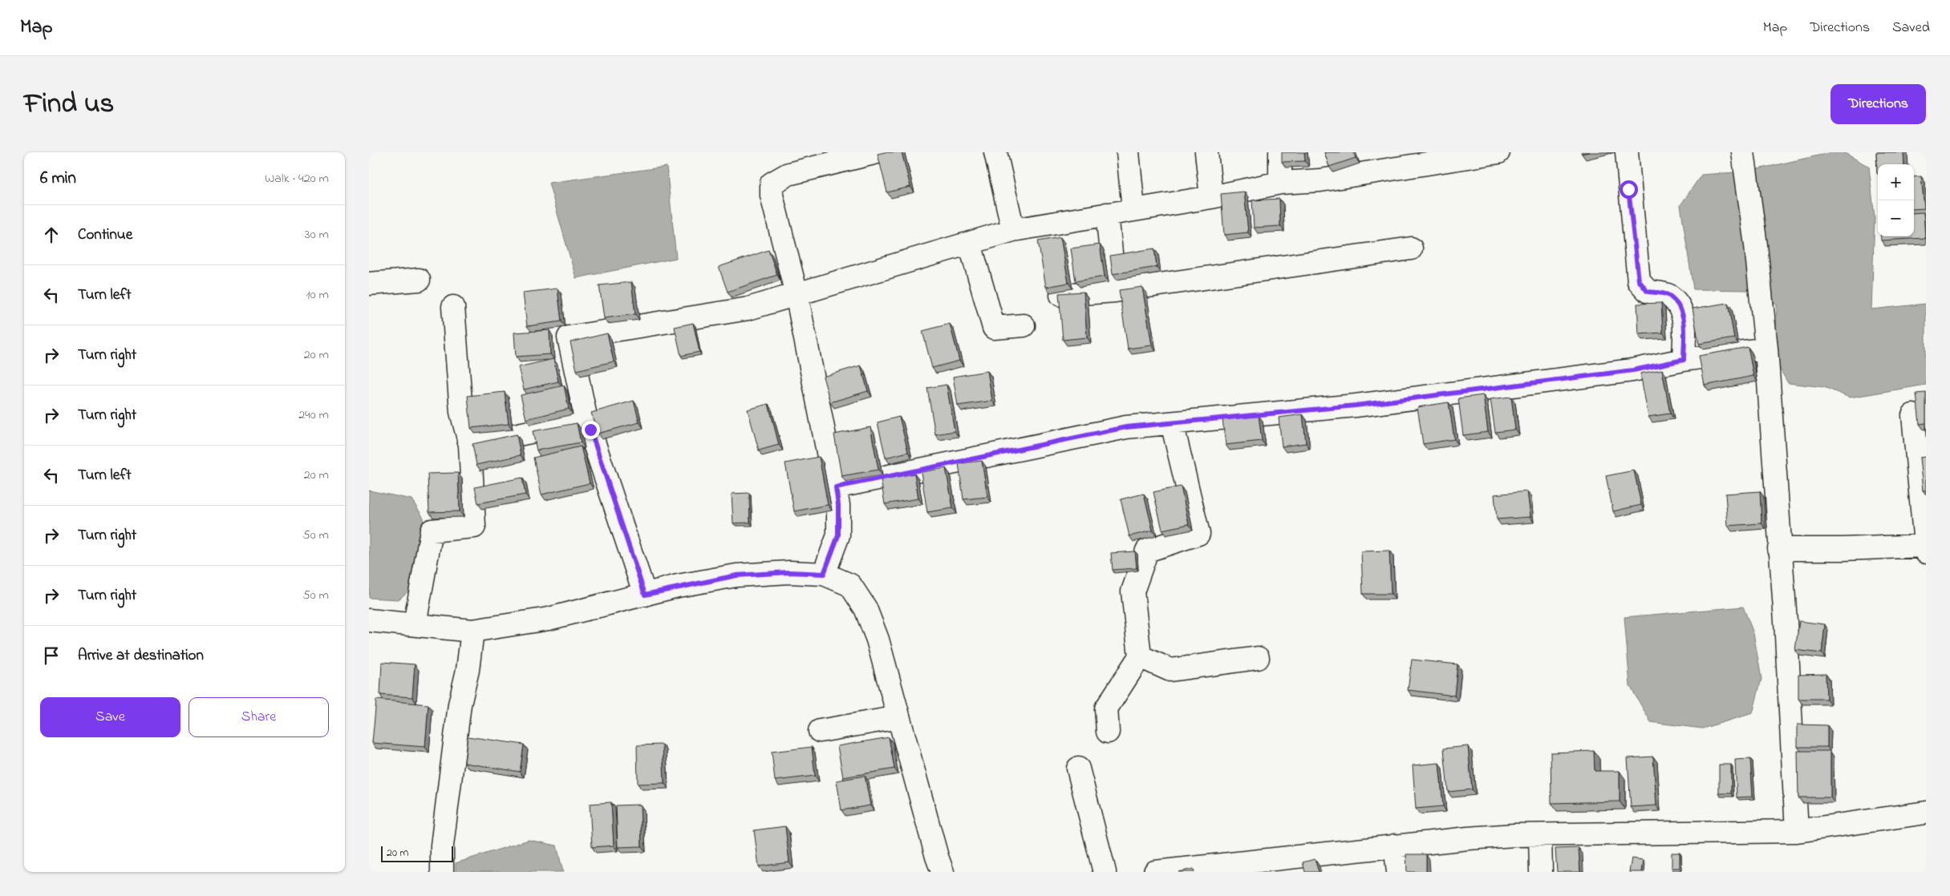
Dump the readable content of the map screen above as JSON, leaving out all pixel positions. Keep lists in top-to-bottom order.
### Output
{
  "scale_bar": "20 m",
  "page": {
    "header": "Map",
    "nav": ["Map", "Directions", "Saved"],
    "title": "Find us",
    "buttons": [
      "Directions",
      ["Save", "Share"]
    ],
    "heading": ["6 min", "Walk · 420 m"],
    "map_buttons": ["+", "−"],
    "list": [
      ["Continue", "30 m"],
      ["Turn left", "10 m"],
      ["Turn right", "20 m"],
      ["Turn right", "240 m"],
      ["Turn left", "20 m"],
      ["Turn right", "50 m"],
      ["Turn right", "50 m"],
      "Arrive at destination"
    ],
    "scale": "20 m"
  }
}
